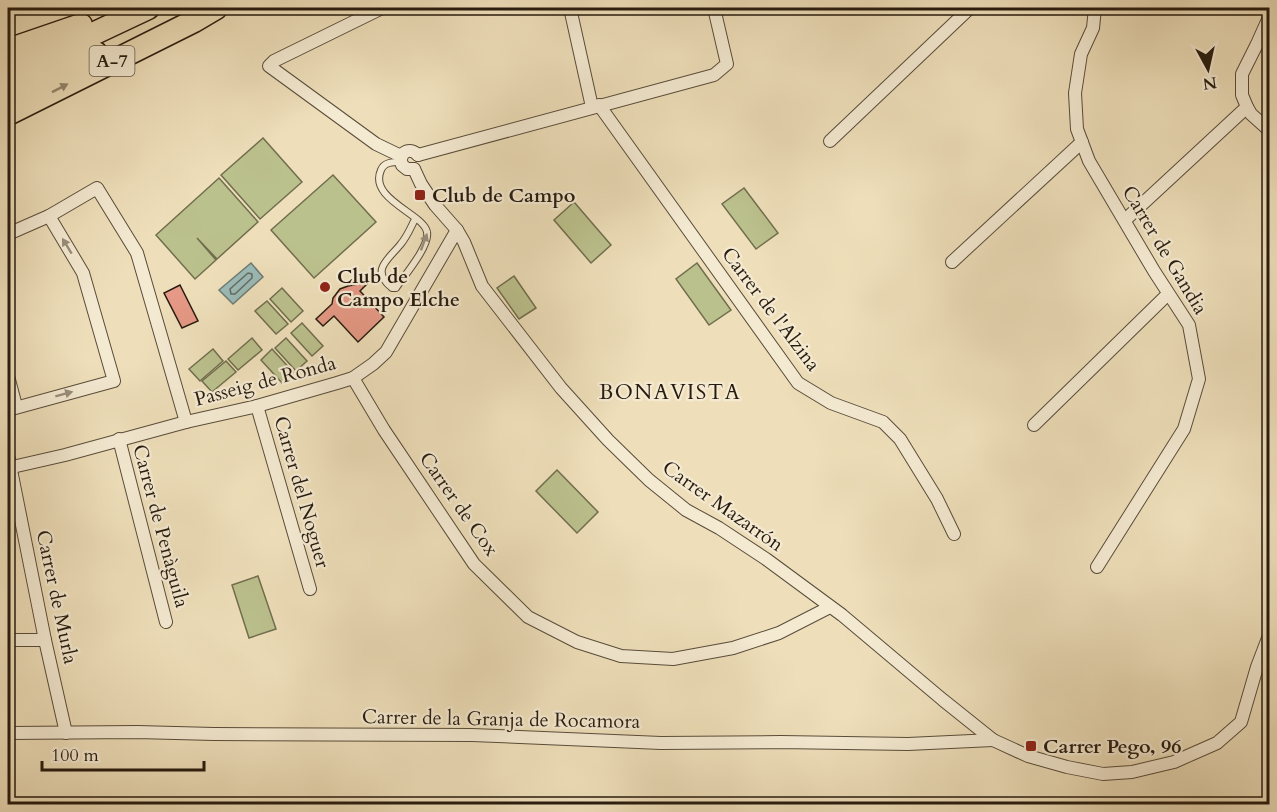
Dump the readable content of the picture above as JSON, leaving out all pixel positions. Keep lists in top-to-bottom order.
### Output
{
  "streets": {
    "highway": ["A-7"],
    "street": [
      "Carrer de Gandia",
      "Carrer de l'Alzina",
      "Passeig de Ronda",
      "Carrer del Noguer",
      "Carrer de Cox",
      "Carrer Mazarrón",
      "Carrer de Penàguila",
      "Carrer de Murla",
      "Carrer de la Granja de Rocamora"
    ]
  },
  "crossings": [
    ["Passeig de Ronda", "Carrer del Noguer"],
    ["Passeig de Ronda", "Carrer de Cox"],
    ["Passeig de Ronda", "Carrer Mazarrón"],
    ["Passeig de Ronda", "Carrer de Penàguila"],
    ["Passeig de Ronda", "Carrer de Murla"],
    ["Carrer de Cox", "Carrer Mazarrón"],
    ["Carrer Mazarrón", "Carrer de la Granja de Rocamora"],
    ["Carrer de Murla", "Carrer de la Granja de Rocamora"]
  ],
  "districts": ["BONAVISTA"],
  "places": {
    "transit": ["Club de Campo", "Carrer Pego, 96"],
    "other": ["Club de Campo Elche"]
  },
  "scale_bar": "100 m",
  "north": "bottom"
}
